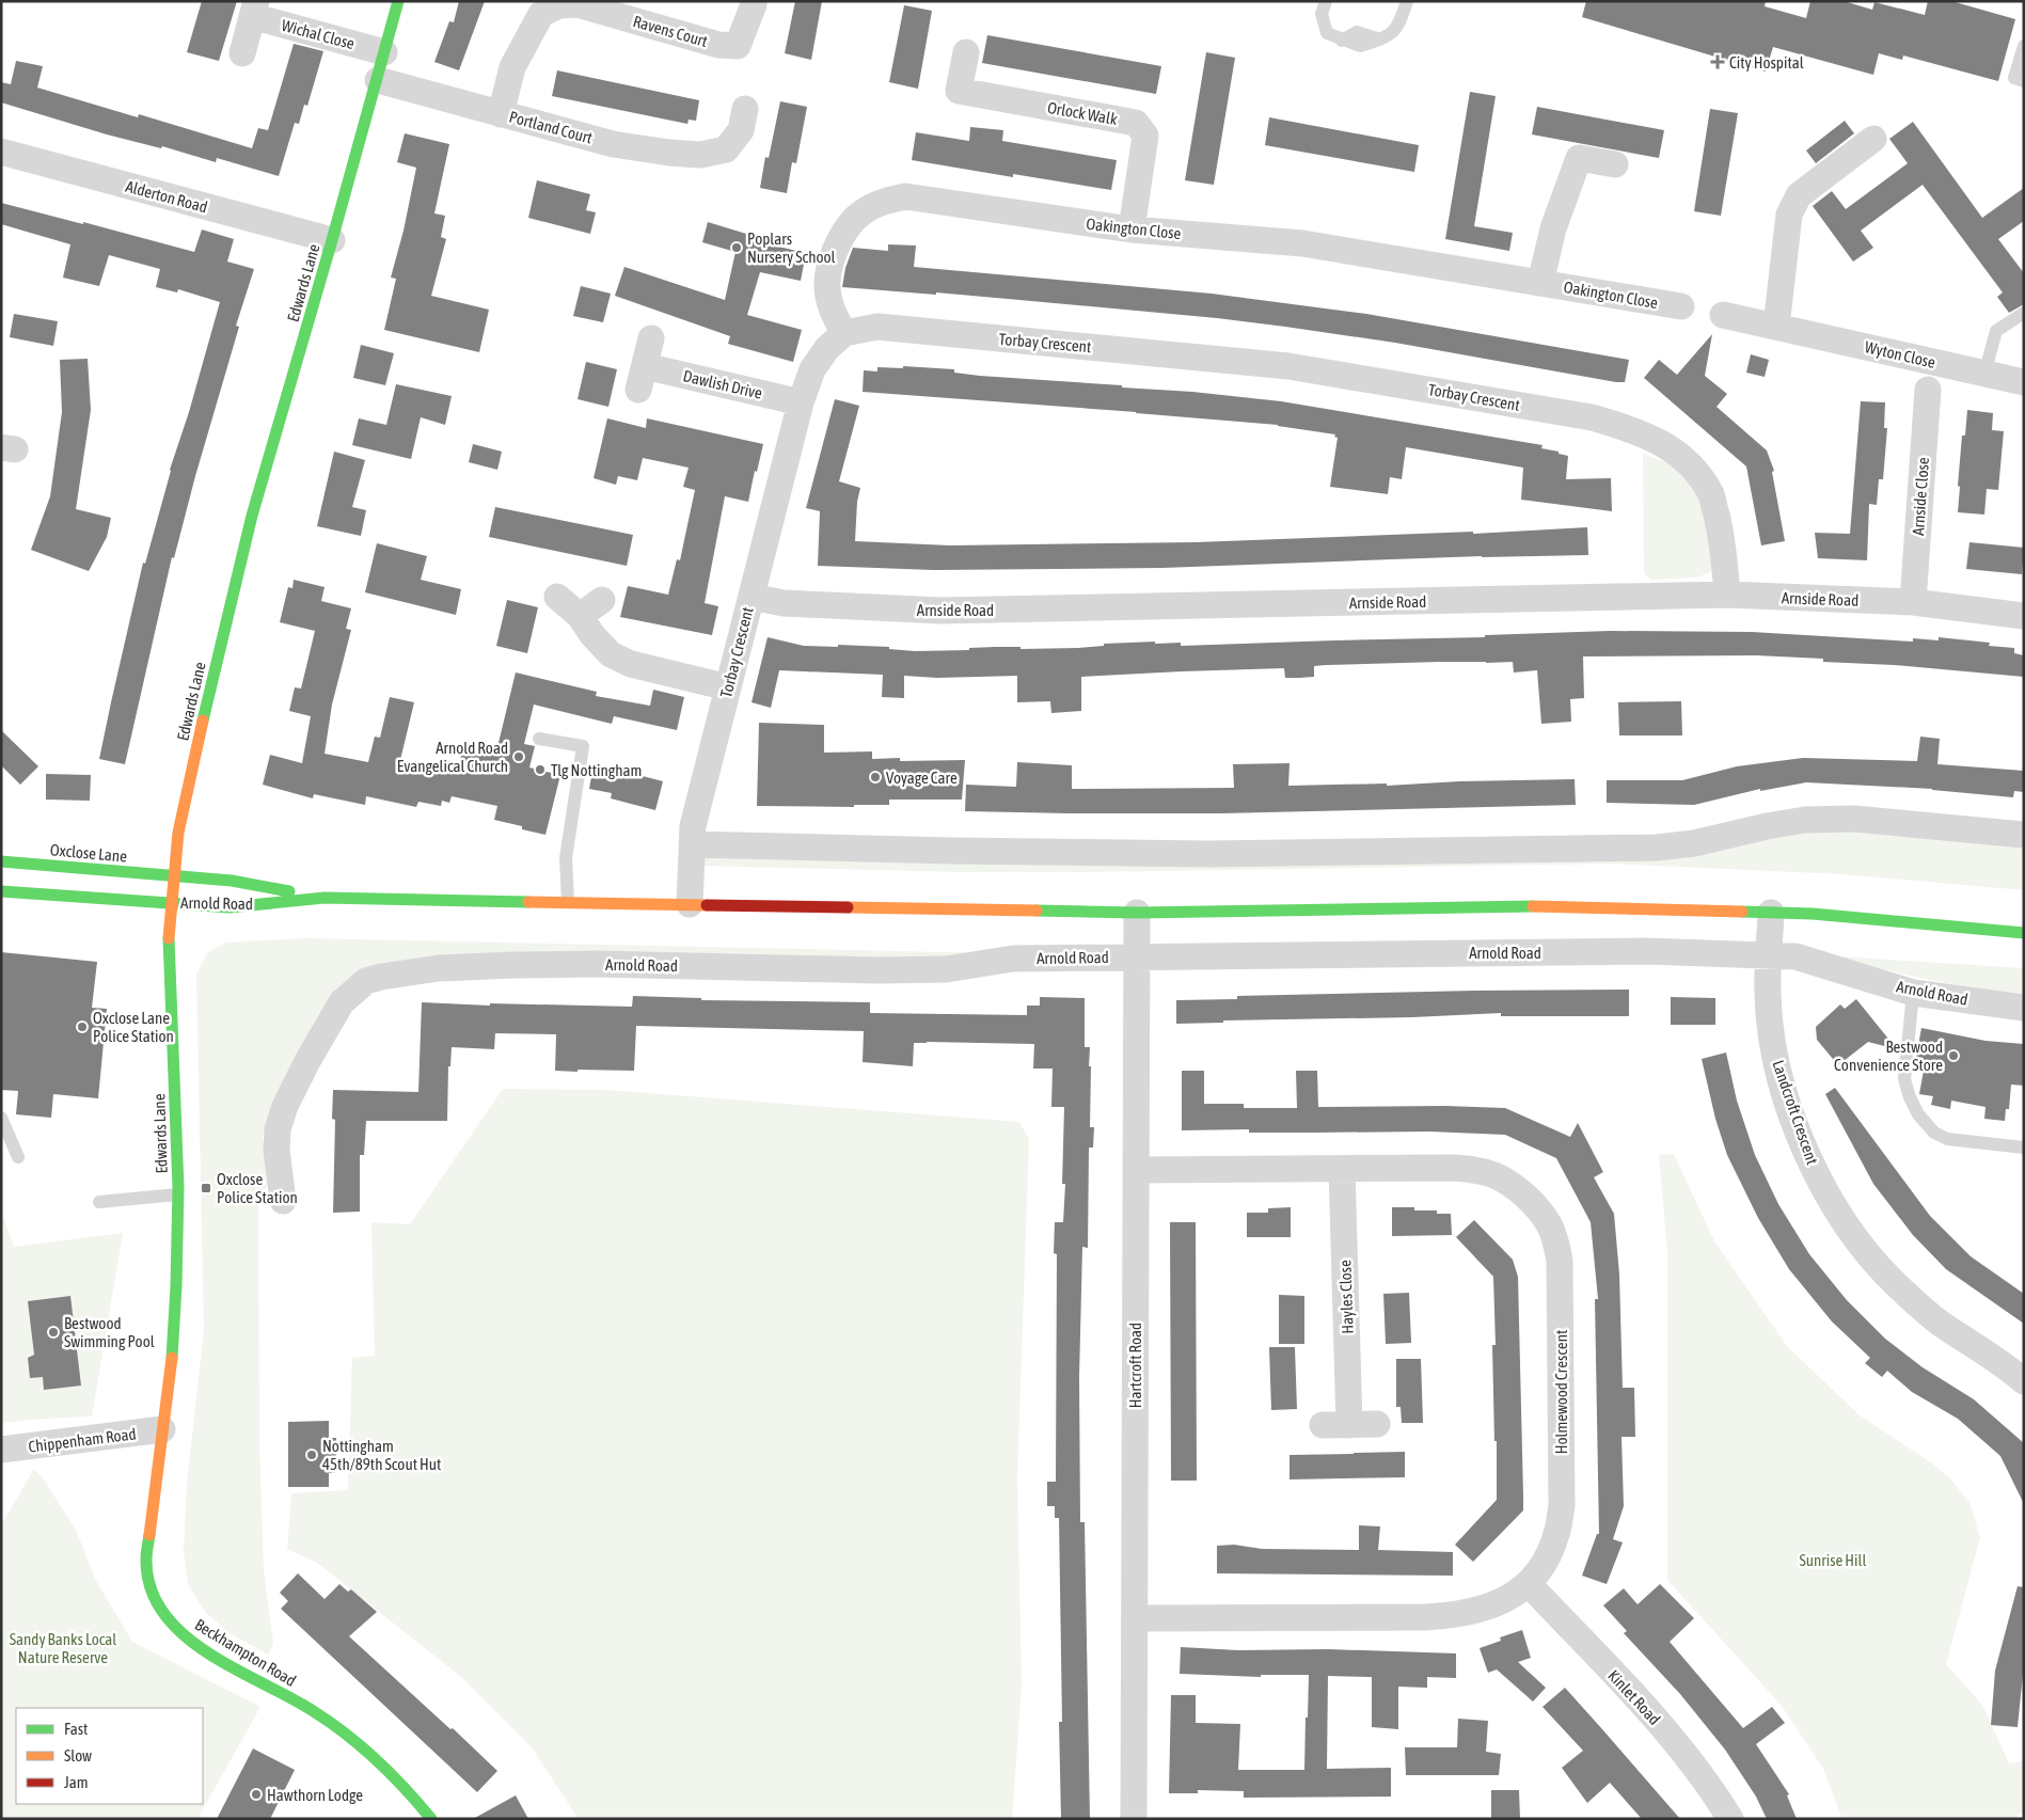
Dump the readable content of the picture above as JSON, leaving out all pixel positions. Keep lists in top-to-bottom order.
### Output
{
  "streets": {
    "main road": [
      "Edwards Lane",
      "Oxclose Lane",
      "Arnold Road",
      "Beckhampton Road"
    ],
    "street": [
      "Ravens Court",
      "Wichal Close",
      "Orlock Walk",
      "Portland Court",
      "Alderton Road",
      "Oakington Close",
      "Torbay Crescent",
      "Wyton Close",
      "Dawlish Drive",
      "Arnside Close",
      "Arnside Road",
      "Landcroft Crescent",
      "Hayles Close",
      "Hartcroft Road",
      "Holmewood Crescent",
      "Chippenham Road",
      "Kinlet Road"
    ]
  },
  "crossings": [
    ["Ravens Court", "Portland Court"],
    ["Wichal Close", "Edwards Lane"],
    ["Orlock Walk", "Oakington Close"],
    ["Portland Court", "Edwards Lane"],
    ["Alderton Road", "Edwards Lane"],
    ["Oakington Close", "Torbay Crescent"],
    ["Edwards Lane", "Oxclose Lane"],
    ["Edwards Lane", "Arnold Road"],
    ["Edwards Lane", "Chippenham Road"],
    ["Edwards Lane", "Beckhampton Road"],
    ["Torbay Crescent", "Dawlish Drive"],
    ["Torbay Crescent", "Arnside Road"],
    ["Torbay Crescent", "Arnold Road"],
    ["Arnside Close", "Arnside Road"],
    ["Oxclose Lane", "Arnold Road"],
    ["Arnold Road", "Landcroft Crescent"],
    ["Arnold Road", "Hartcroft Road"],
    ["Hayles Close", "Holmewood Crescent"],
    ["Hartcroft Road", "Holmewood Crescent"],
    ["Holmewood Crescent", "Kinlet Road"],
    ["Chippenham Road", "Beckhampton Road"]
  ],
  "parks": ["Sunrise Hill", "Sandy Banks Local Nature Reserve"],
  "places": {
    "health": ["City Hospital"],
    "other": [
      "Poplars Nursery School",
      "Arnold Road Evangelical Church",
      "Tlg Nottingham",
      "Voyage Care",
      "Oxclose Lane Police Station",
      "Bestwood Convenience Store",
      "Bestwood Swimming Pool",
      "Nottingham 45th/89th Scout Hut",
      "Hawthorn Lodge"
    ],
    "transit": ["Oxclose Police Station"]
  },
  "legend": ["Fast", "Slow", "Jam"]
}
